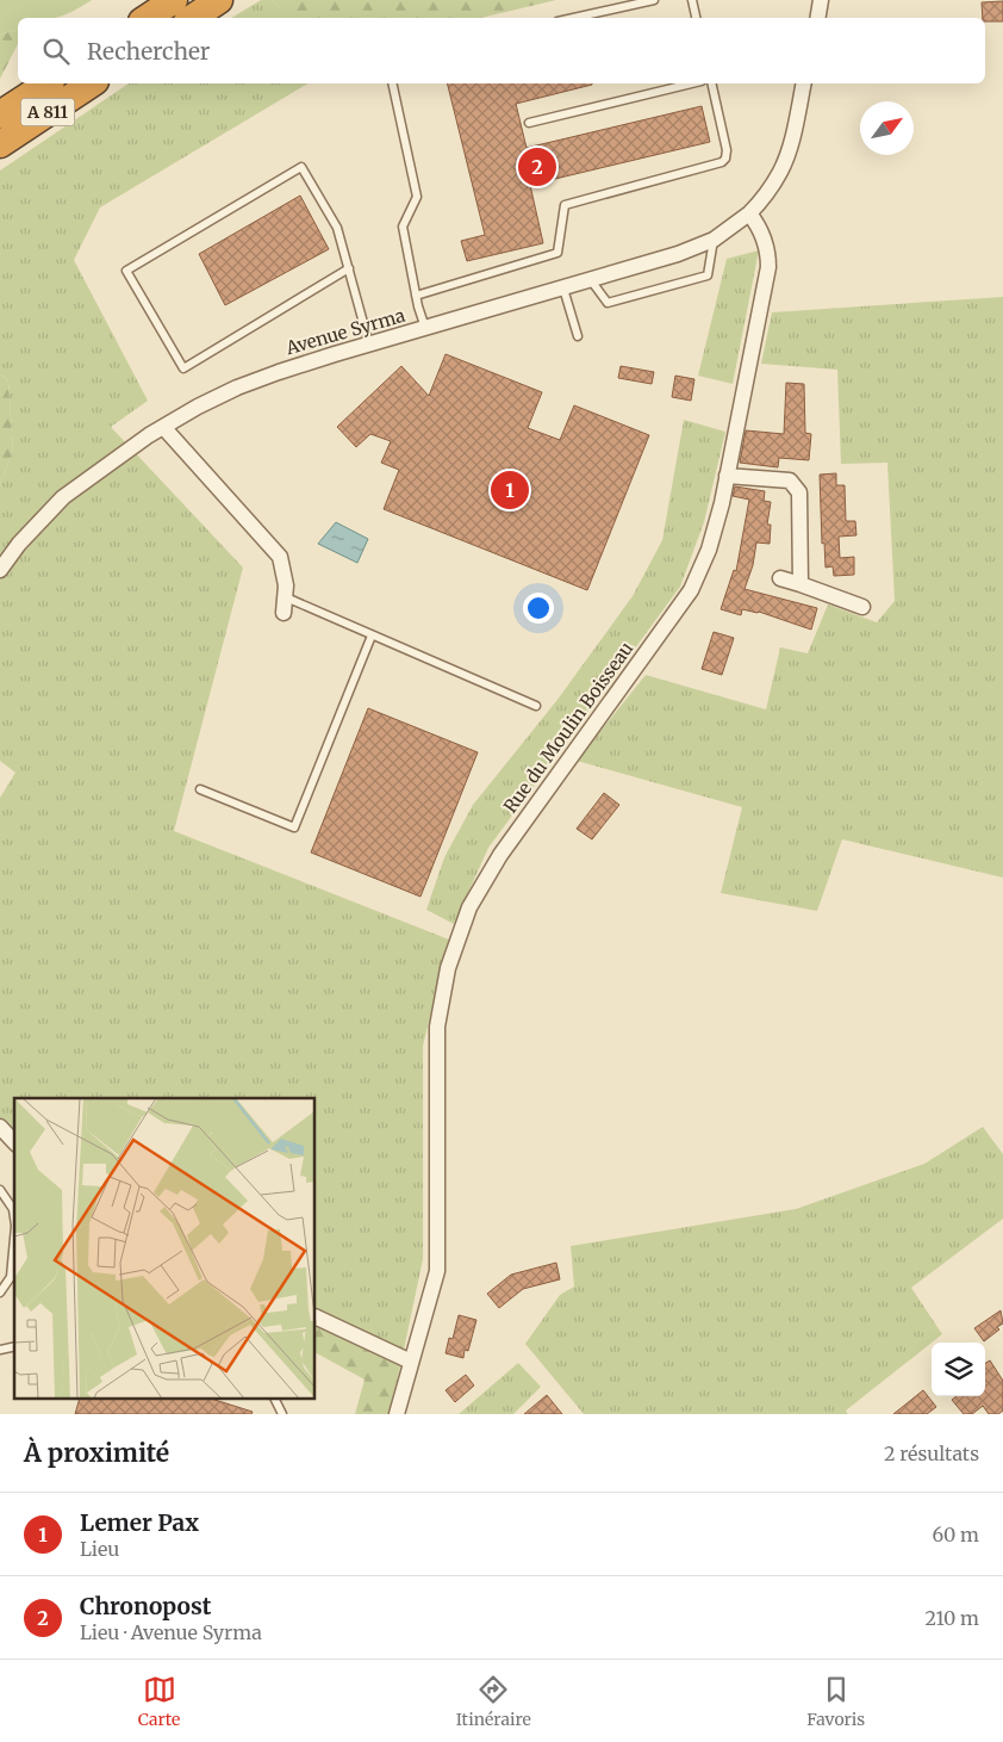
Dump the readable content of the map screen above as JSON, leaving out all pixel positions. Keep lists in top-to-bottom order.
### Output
{
  "streets": {
    "highway": ["A 811"],
    "street": ["Avenue Syrma", "Rue du Moulin Boisseau"]
  },
  "crossings": [
    ["Avenue Syrma", "Rue du Moulin Boisseau"]
  ],
  "north": "top right",
  "page": {
    "search": "Rechercher",
    "pins": ["2", "1"],
    "heading": ["À proximité", "2 résultats"],
    "list": [
      {
        "mark": "1",
        "name": "Lemer Pax",
        "note": "Lieu",
        "value": "60 m"
      },
      {
        "mark": "2",
        "name": "Chronopost",
        "note": "Lieu · Avenue Syrma",
        "value": "210 m"
      }
    ],
    "nav": ["Carte", "Itinéraire", "Favoris"]
  }
}
